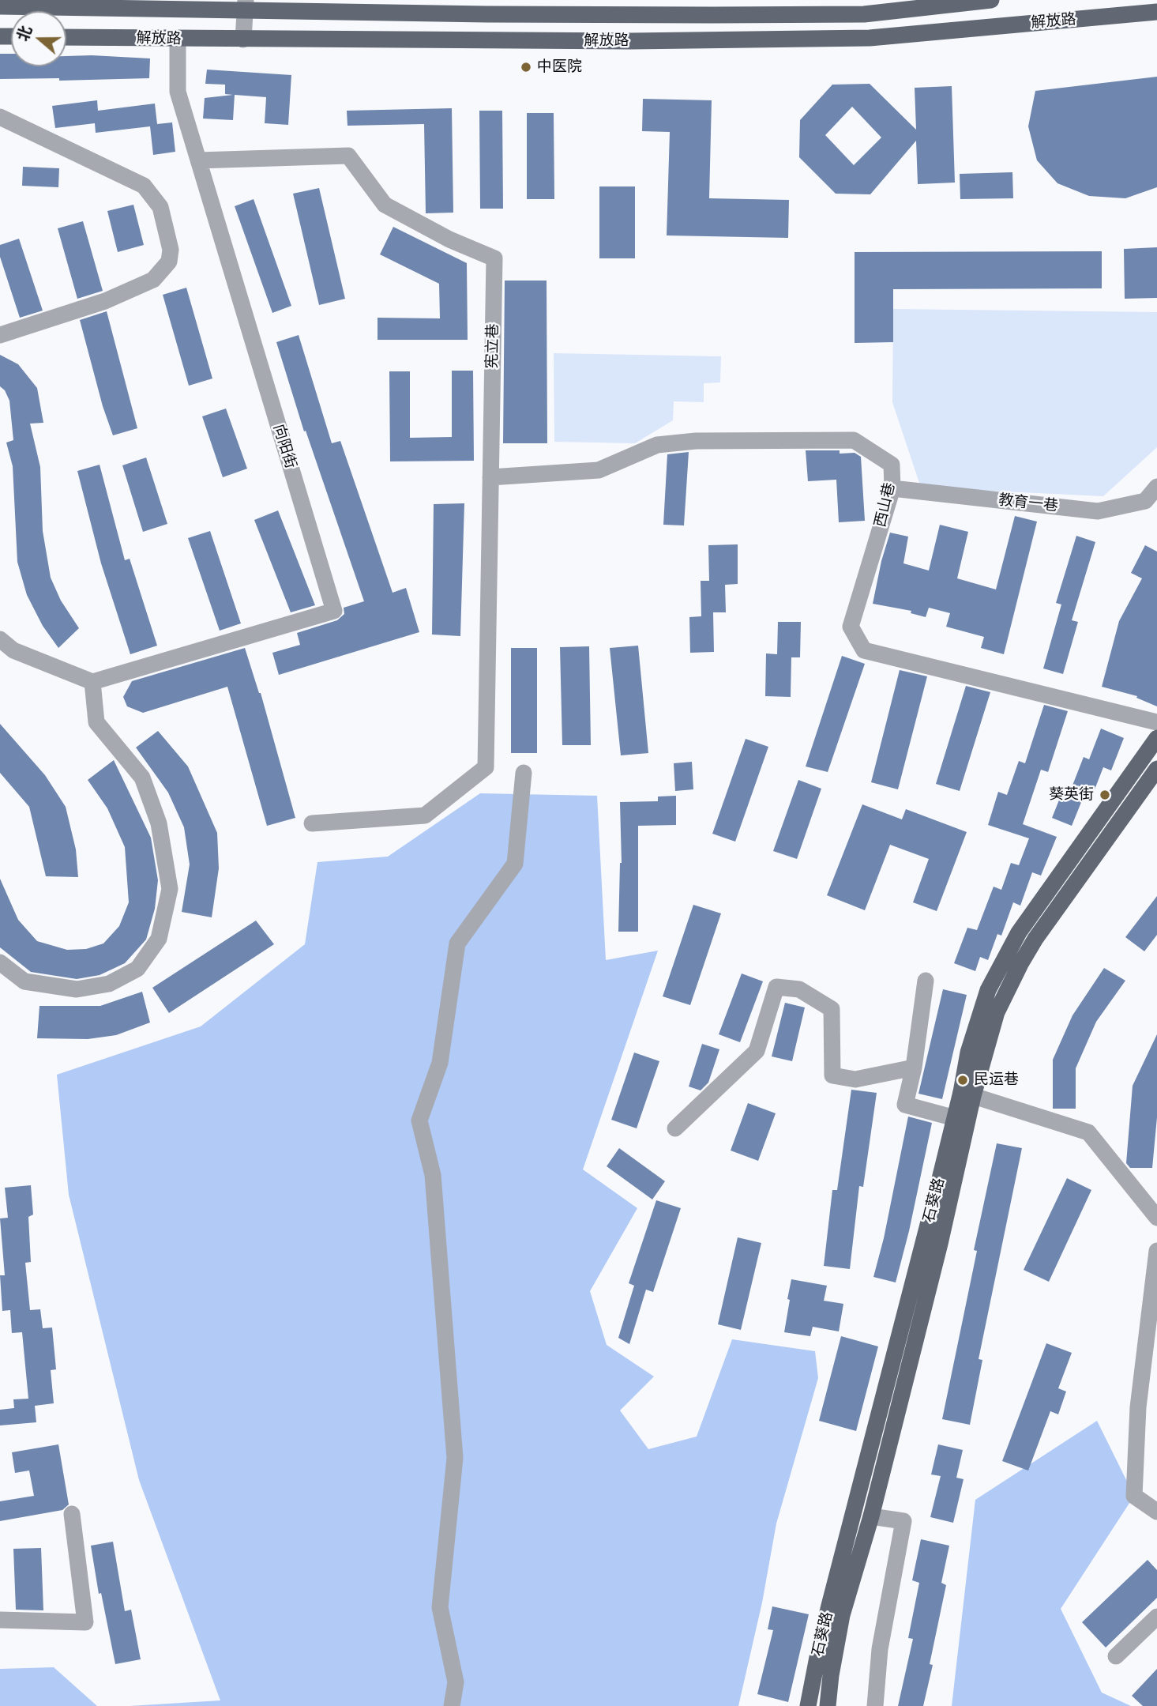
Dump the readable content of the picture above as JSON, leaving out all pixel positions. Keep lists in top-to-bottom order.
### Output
{
  "streets": {
    "main road": ["解放路", "石葵路"],
    "street": [
      "宪立巷",
      "向阳街",
      "教育一巷",
      "西山巷"
    ]
  },
  "crossings": [
    ["解放路", "向阳街"],
    ["宪立巷", "向阳街"],
    ["宪立巷", "西山巷"],
    ["教育一巷", "西山巷"]
  ],
  "places": ["中医院", "葵英街", "民运巷"],
  "north": "left"
}
